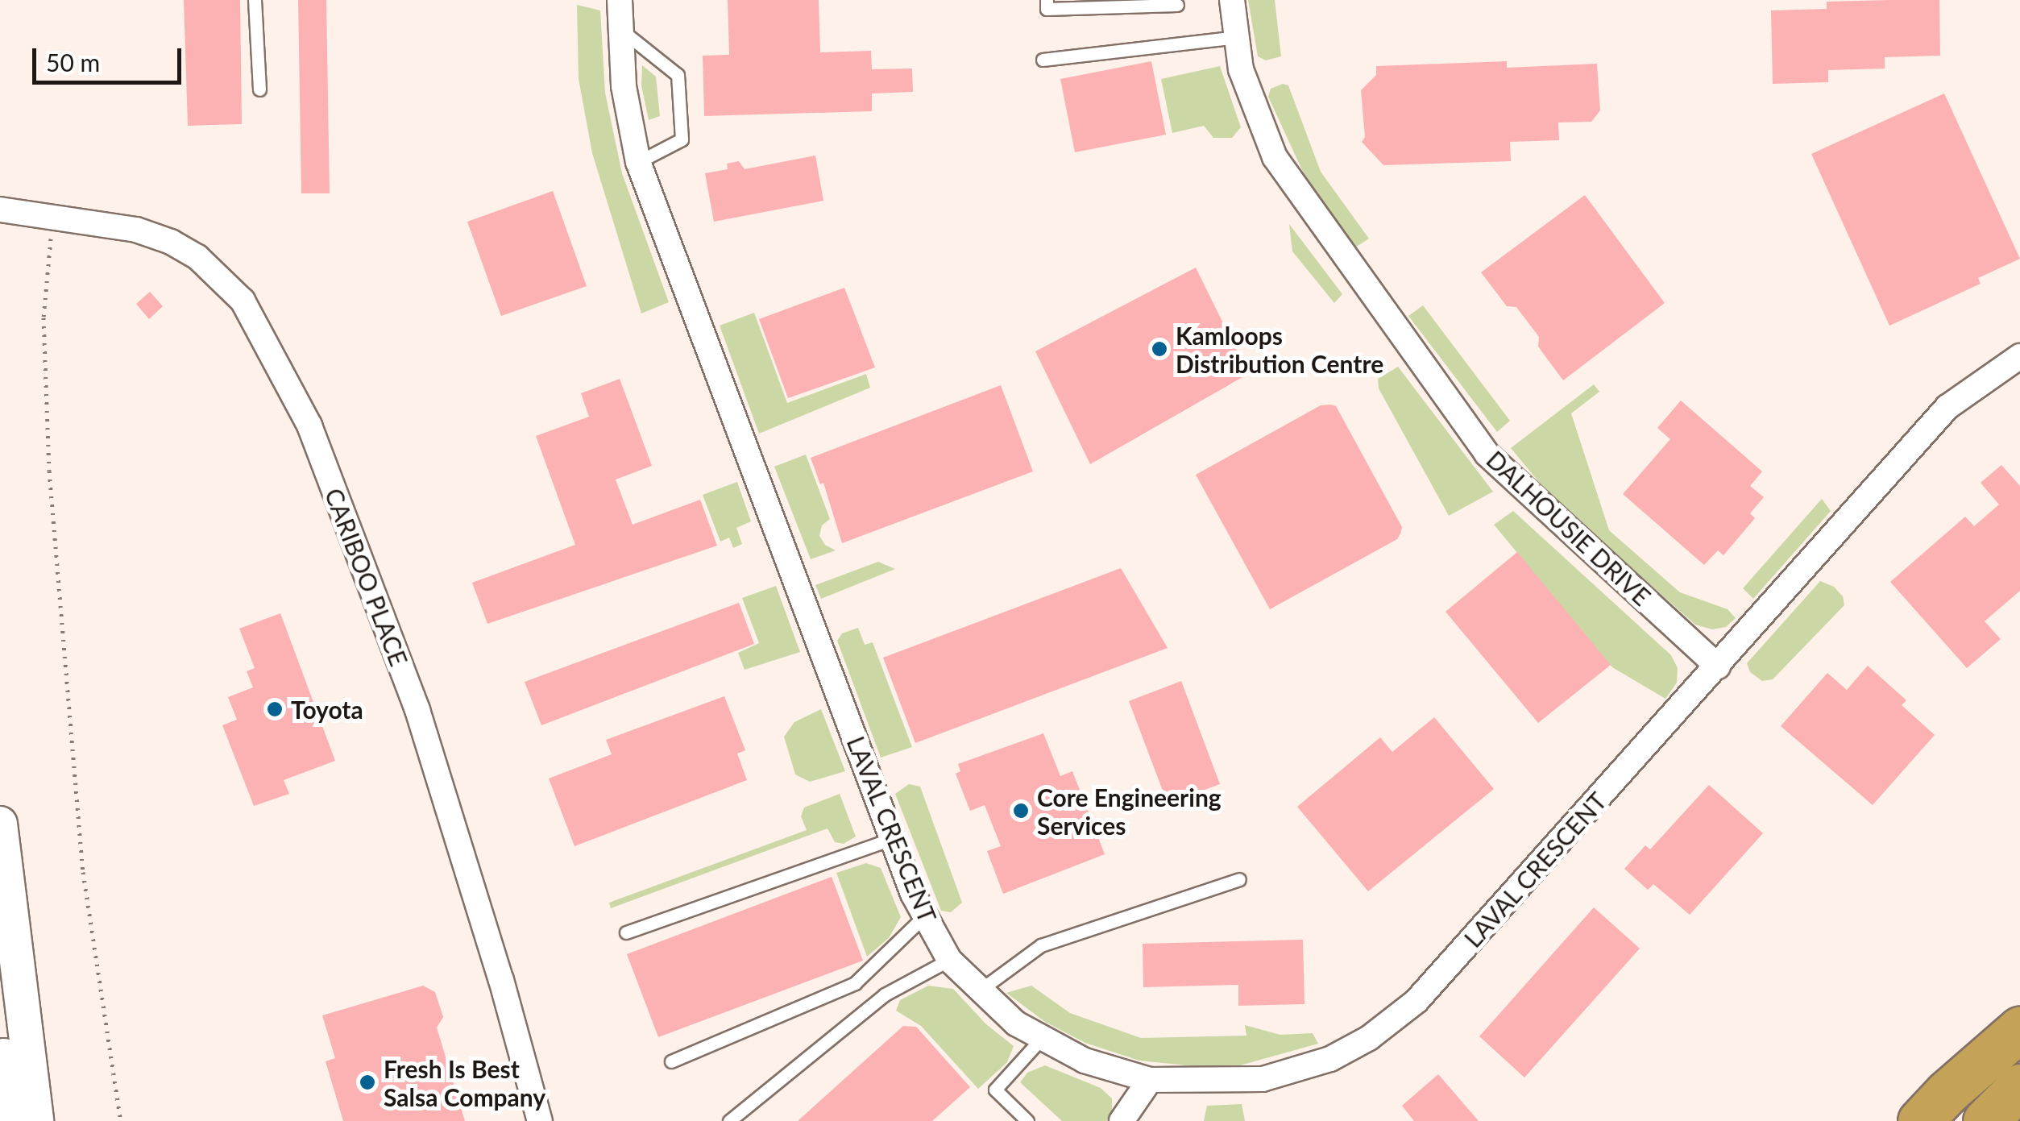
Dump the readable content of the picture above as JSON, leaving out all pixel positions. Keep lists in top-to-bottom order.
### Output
{
  "streets": {
    "street": ["DALHOUSIE DRIVE", "CARIBOO PLACE", "LAVAL CRESCENT"]
  },
  "crossings": [
    ["DALHOUSIE DRIVE", "LAVAL CRESCENT"]
  ],
  "places": [
    "Kamloops Distribution Centre",
    "Toyota",
    "Core Engineering Services",
    "Fresh Is Best Salsa Company"
  ],
  "scale_bar": "50 m"
}
